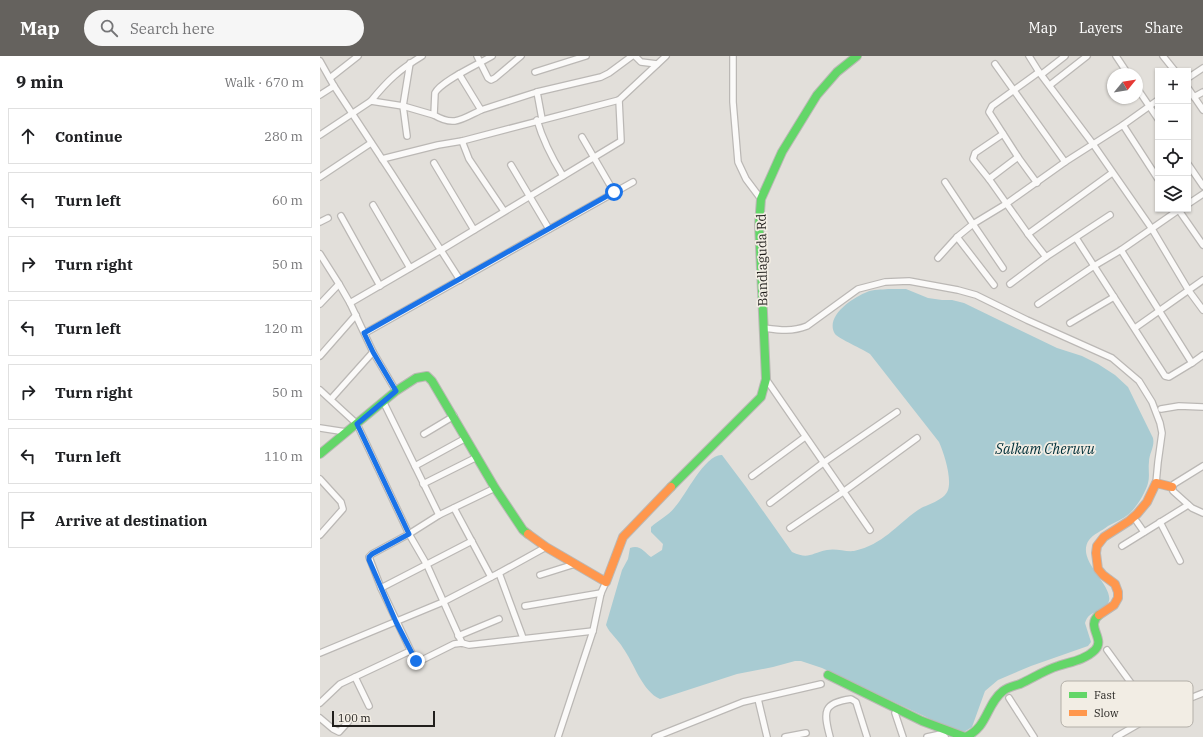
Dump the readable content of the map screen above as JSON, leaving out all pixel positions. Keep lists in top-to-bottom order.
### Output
{
  "streets": {
    "street": ["Bandlaguda Rd"]
  },
  "water": ["Salkam Cheruvu"],
  "legend": ["Fast", "Slow"],
  "scale_bar": "100 m",
  "north": "top right",
  "page": {
    "header": "Map",
    "search": "Search here",
    "nav": ["Map", "Layers", "Share"],
    "heading": ["9 min", "Walk · 670 m"],
    "map_buttons": ["+", "−"],
    "list": [
      ["Continue", "280 m"],
      ["Turn left", "60 m"],
      ["Turn right", "50 m"],
      ["Turn left", "120 m"],
      ["Turn right", "50 m"],
      ["Turn left", "110 m"],
      "Arrive at destination"
    ],
    "scale": "100 m"
  }
}
